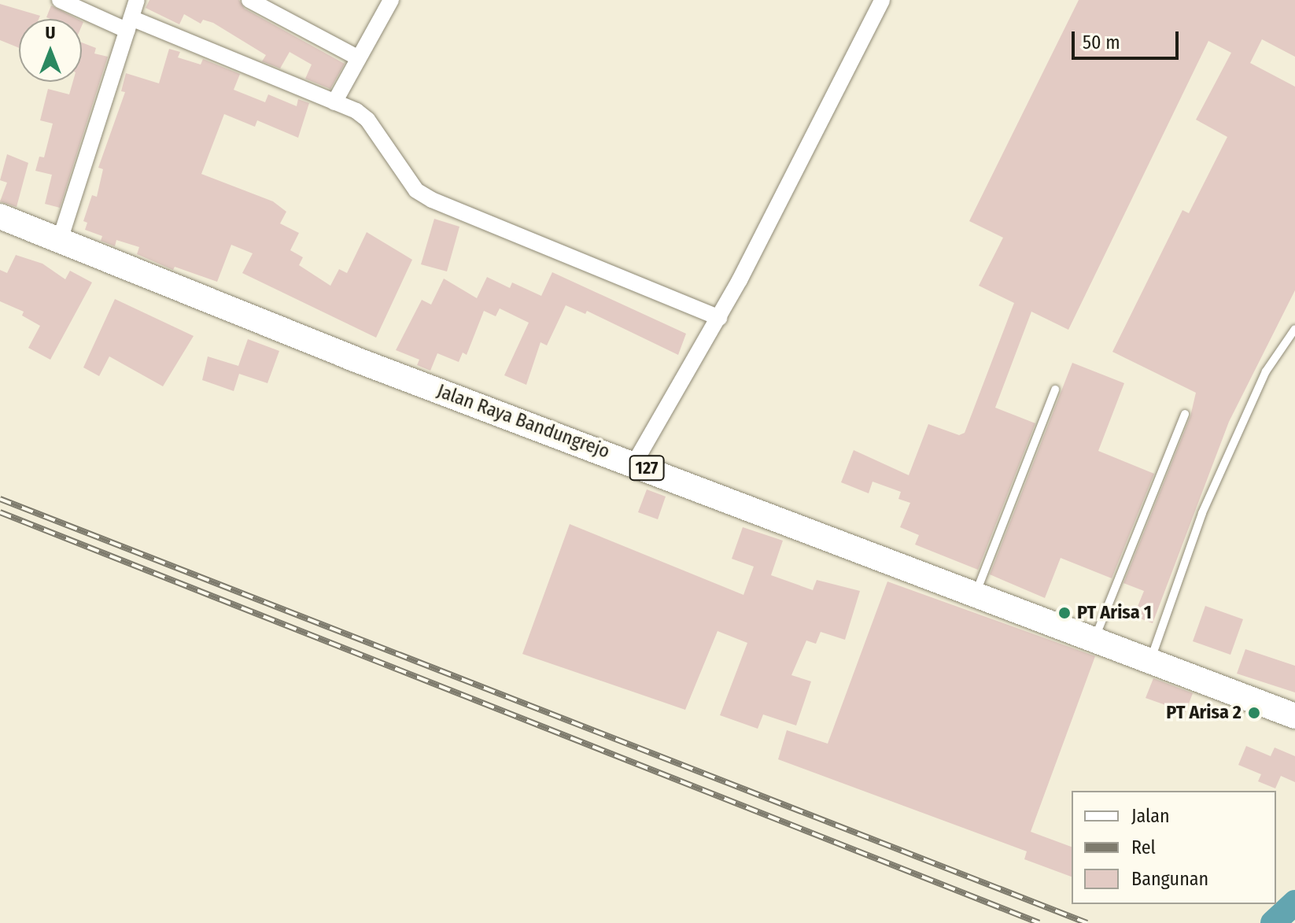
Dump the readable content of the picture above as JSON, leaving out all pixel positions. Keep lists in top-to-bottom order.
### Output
{
  "streets": {
    "main road": ["Jalan Raya Bandungrejo", "127"]
  },
  "places": ["PT Arisa 1", "PT Arisa 2"],
  "legend": ["Jalan", "Rel", "Bangunan"],
  "scale_bar": "50 m",
  "north": "top"
}
